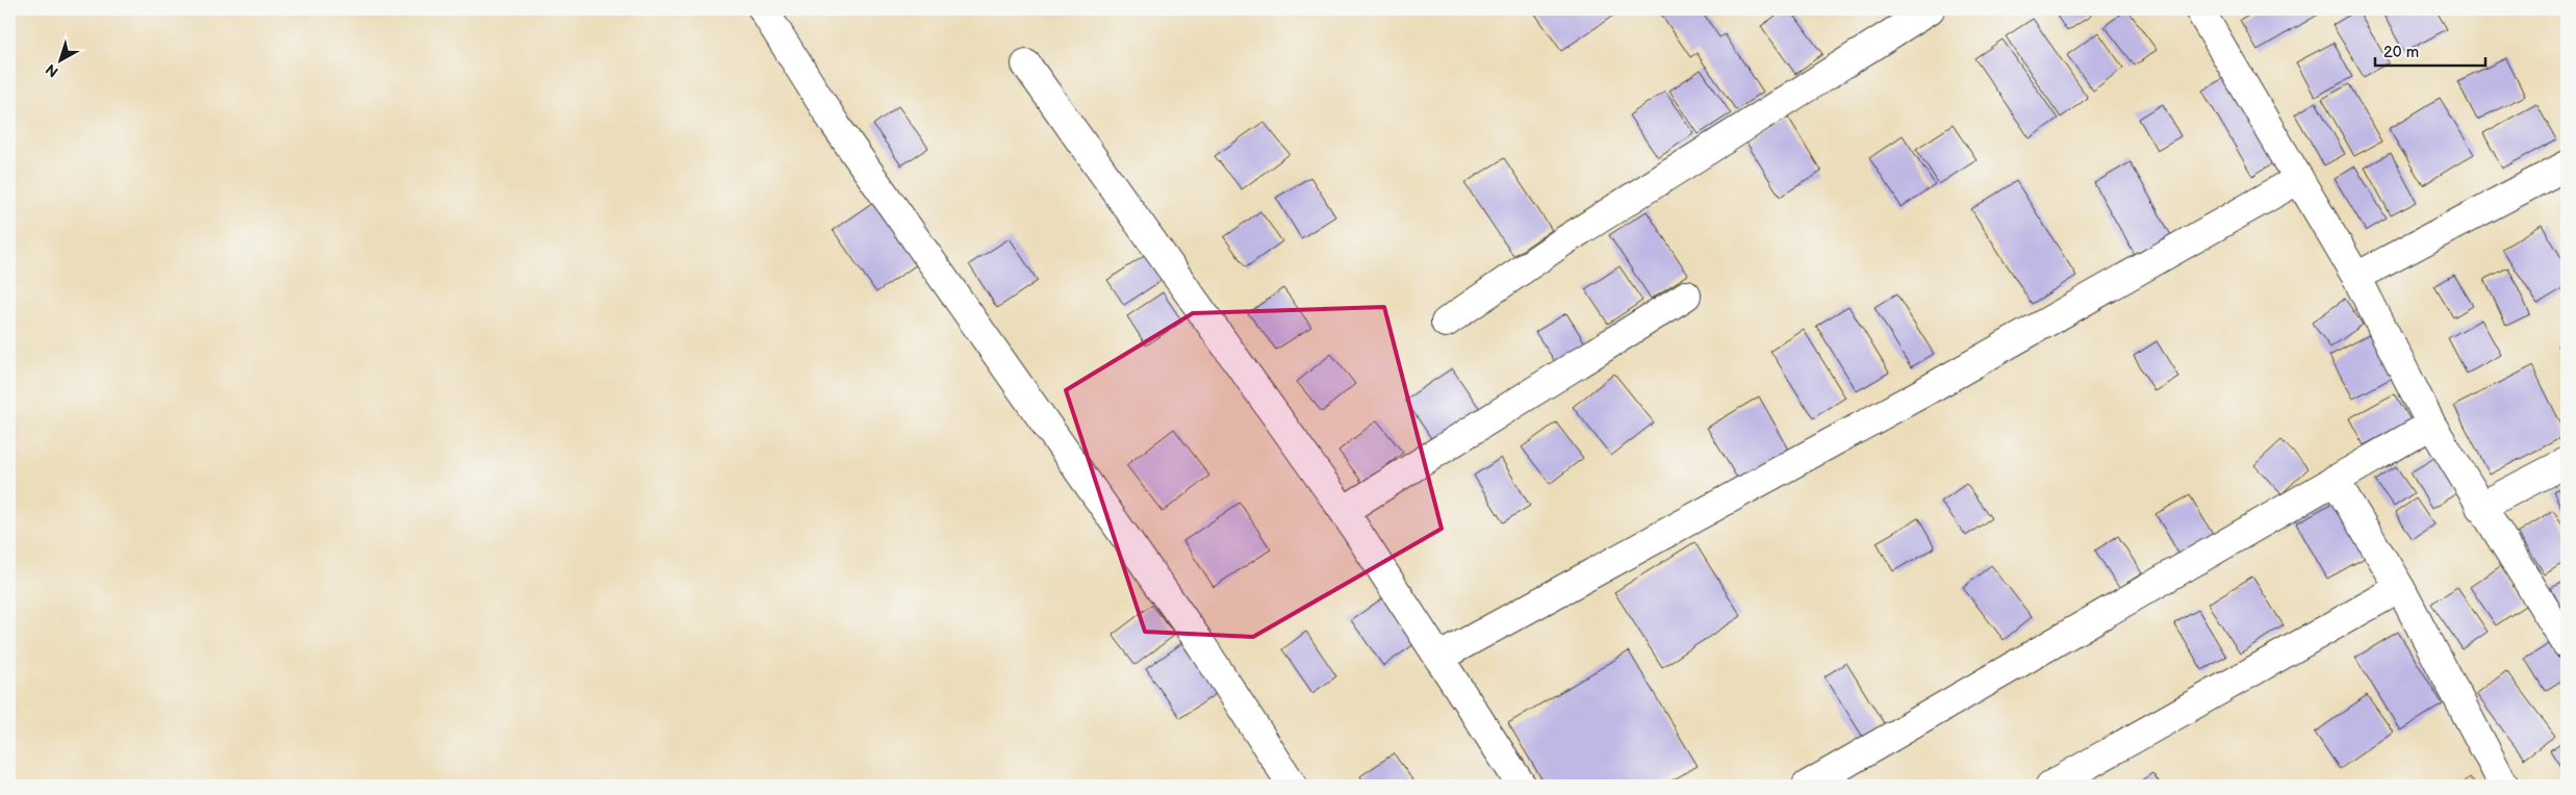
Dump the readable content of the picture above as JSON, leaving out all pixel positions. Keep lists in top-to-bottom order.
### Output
{
  "scale_bar": "20 m",
  "north": "bottom left"
}
